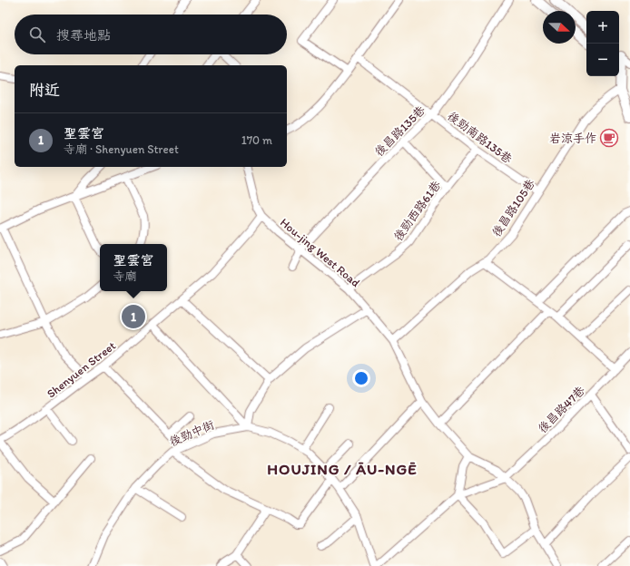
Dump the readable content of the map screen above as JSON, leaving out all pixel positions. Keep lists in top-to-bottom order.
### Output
{
  "streets": {
    "street": [
      "後昌路135巷",
      "後勁南路135巷",
      "後昌路105巷",
      "後勁西路61巷",
      "Hou-jing West Road",
      "Shenyuen Street",
      "後昌路47巷",
      "後勁中街"
    ]
  },
  "crossings": [
    ["後昌路135巷", "後勁南路135巷"],
    ["後昌路135巷", "Hou-jing West Road"],
    ["後勁南路135巷", "後昌路105巷"],
    ["後勁南路135巷", "後勁西路61巷"],
    ["後昌路105巷", "Hou-jing West Road"],
    ["後勁西路61巷", "Hou-jing West Road"],
    ["Hou-jing West Road", "Shenyuen Street"],
    ["Hou-jing West Road", "後昌路47巷"]
  ],
  "districts": ["HOUJING / ĀU-NGĒ"],
  "places": {
    "cafe": ["岩涼手作"]
  },
  "north": "right",
  "page": {
    "map_buttons": ["+", "−"],
    "search": "搜尋地點",
    "heading": "附近",
    "list": [
      {
        "mark": "1",
        "name": "聖雲宮",
        "note": "寺廟 · Shenyuen Street",
        "value": "170 m"
      }
    ],
    "popup": ["聖雲宮", "寺廟"],
    "pins": "1"
  }
}
